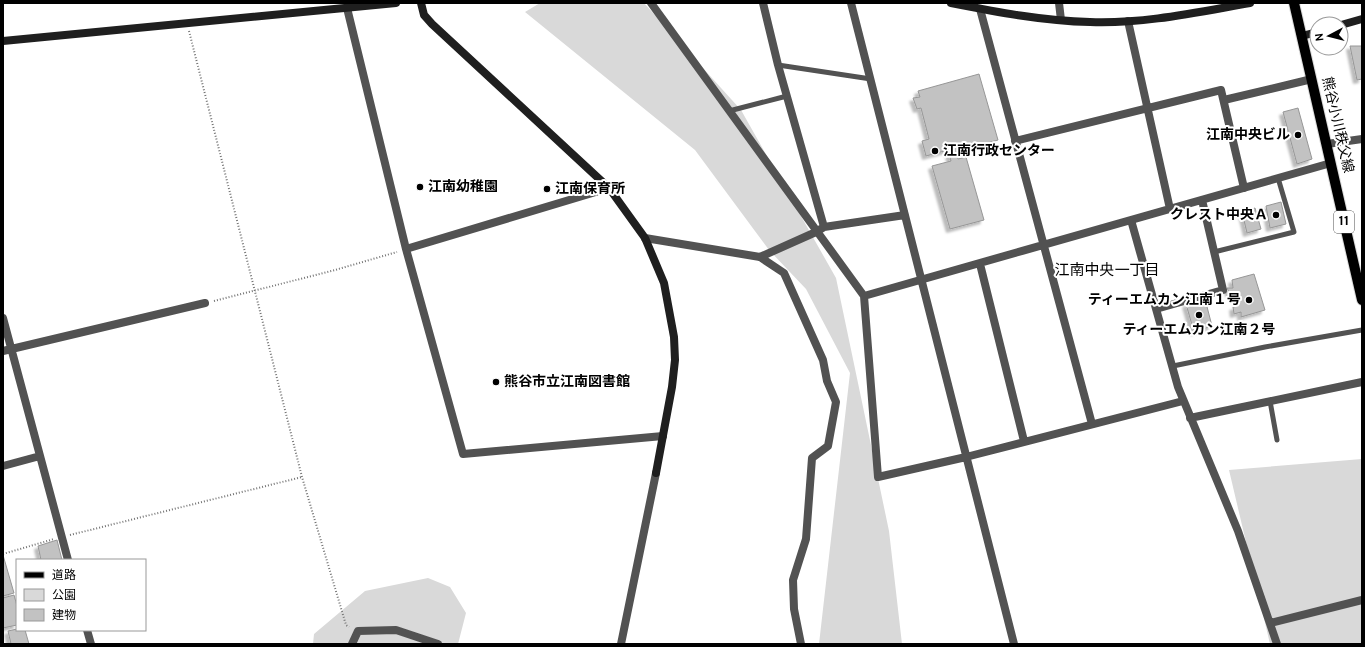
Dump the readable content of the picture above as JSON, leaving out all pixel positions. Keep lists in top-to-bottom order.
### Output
{
  "streets": {
    "main road": ["熊谷小川秩父線", "11"]
  },
  "districts": ["江南中央一丁目"],
  "places": [
    "江南中央ビル",
    "江南行政センター",
    "江南幼稚園",
    "江南保育所",
    "クレスト中央Ａ",
    "ティーエムカン江南１号",
    "ティーエムカン江南２号",
    "熊谷市立江南図書館"
  ],
  "legend": ["道路", "公園", "建物"],
  "north": "left"
}
